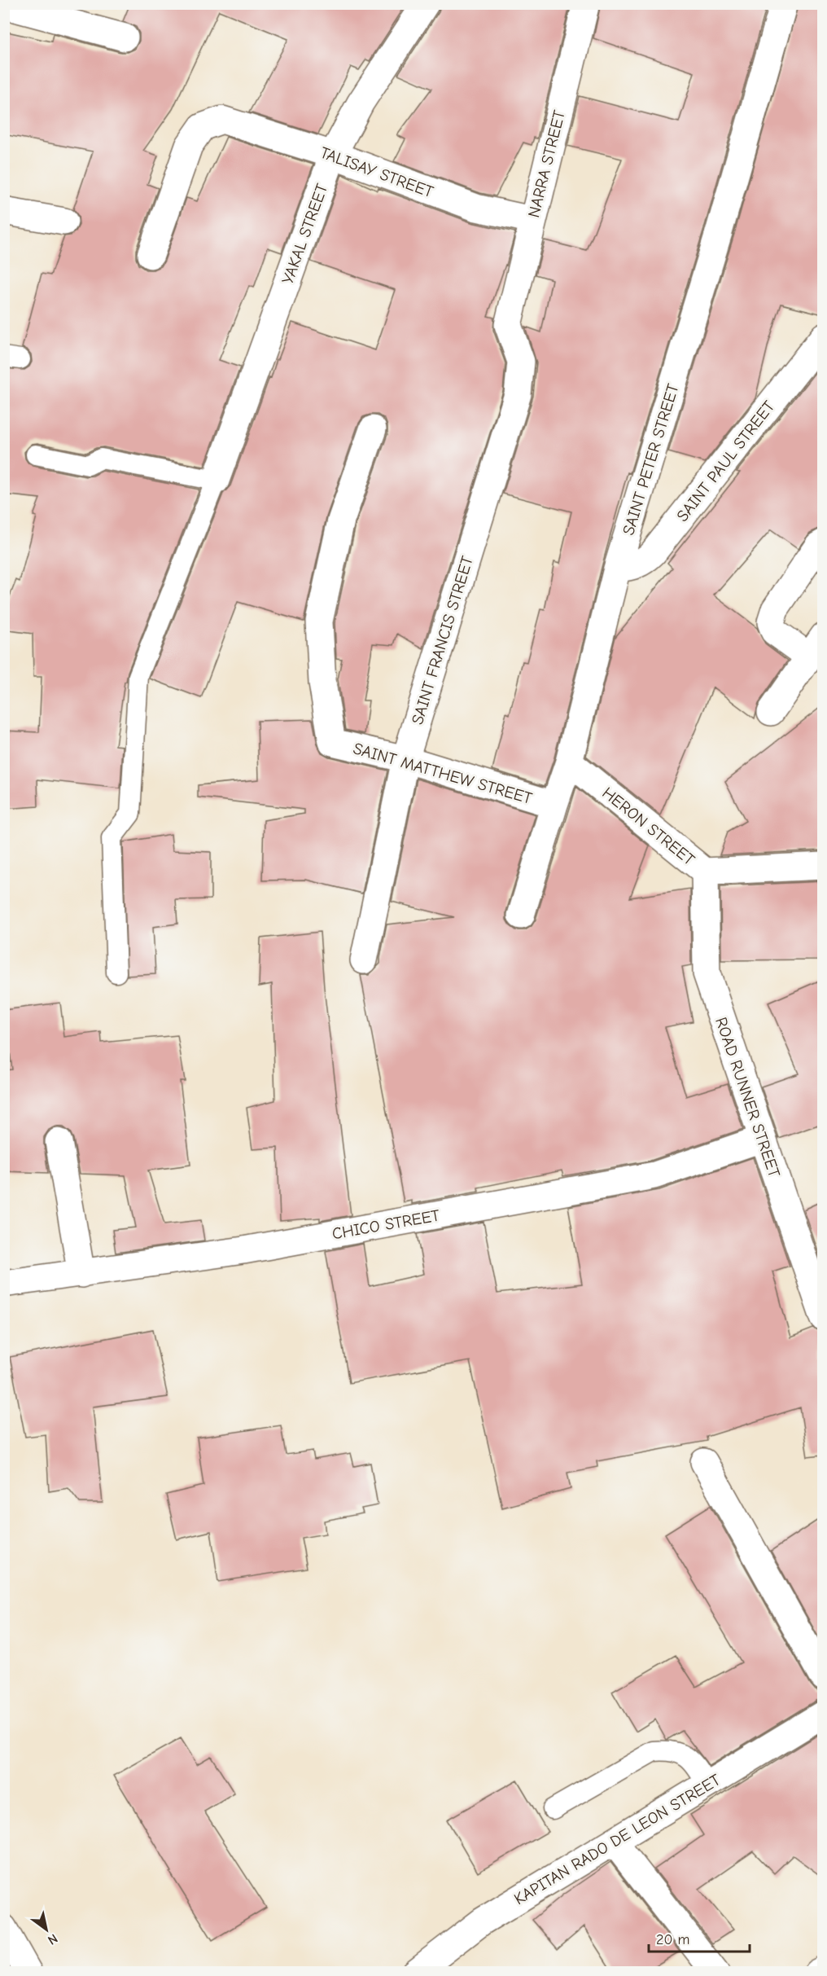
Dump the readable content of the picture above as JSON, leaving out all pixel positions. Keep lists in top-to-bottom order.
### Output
{
  "streets": {
    "street": [
      "NARRA STREET",
      "TALISAY STREET",
      "YAKAL STREET",
      "SAINT PETER STREET",
      "SAINT PAUL STREET",
      "SAINT FRANCIS STREET",
      "SAINT MATTHEW STREET",
      "HERON STREET",
      "ROAD RUNNER STREET",
      "CHICO STREET",
      "KAPITAN RADO DE LEON STREET"
    ]
  },
  "crossings": [
    ["NARRA STREET", "TALISAY STREET"],
    ["NARRA STREET", "SAINT FRANCIS STREET"],
    ["TALISAY STREET", "YAKAL STREET"],
    ["SAINT PETER STREET", "SAINT PAUL STREET"],
    ["SAINT PETER STREET", "SAINT MATTHEW STREET"],
    ["SAINT PETER STREET", "HERON STREET"],
    ["SAINT FRANCIS STREET", "SAINT MATTHEW STREET"],
    ["HERON STREET", "ROAD RUNNER STREET"],
    ["ROAD RUNNER STREET", "CHICO STREET"]
  ],
  "scale_bar": "20 m",
  "north": "bottom right"
}
